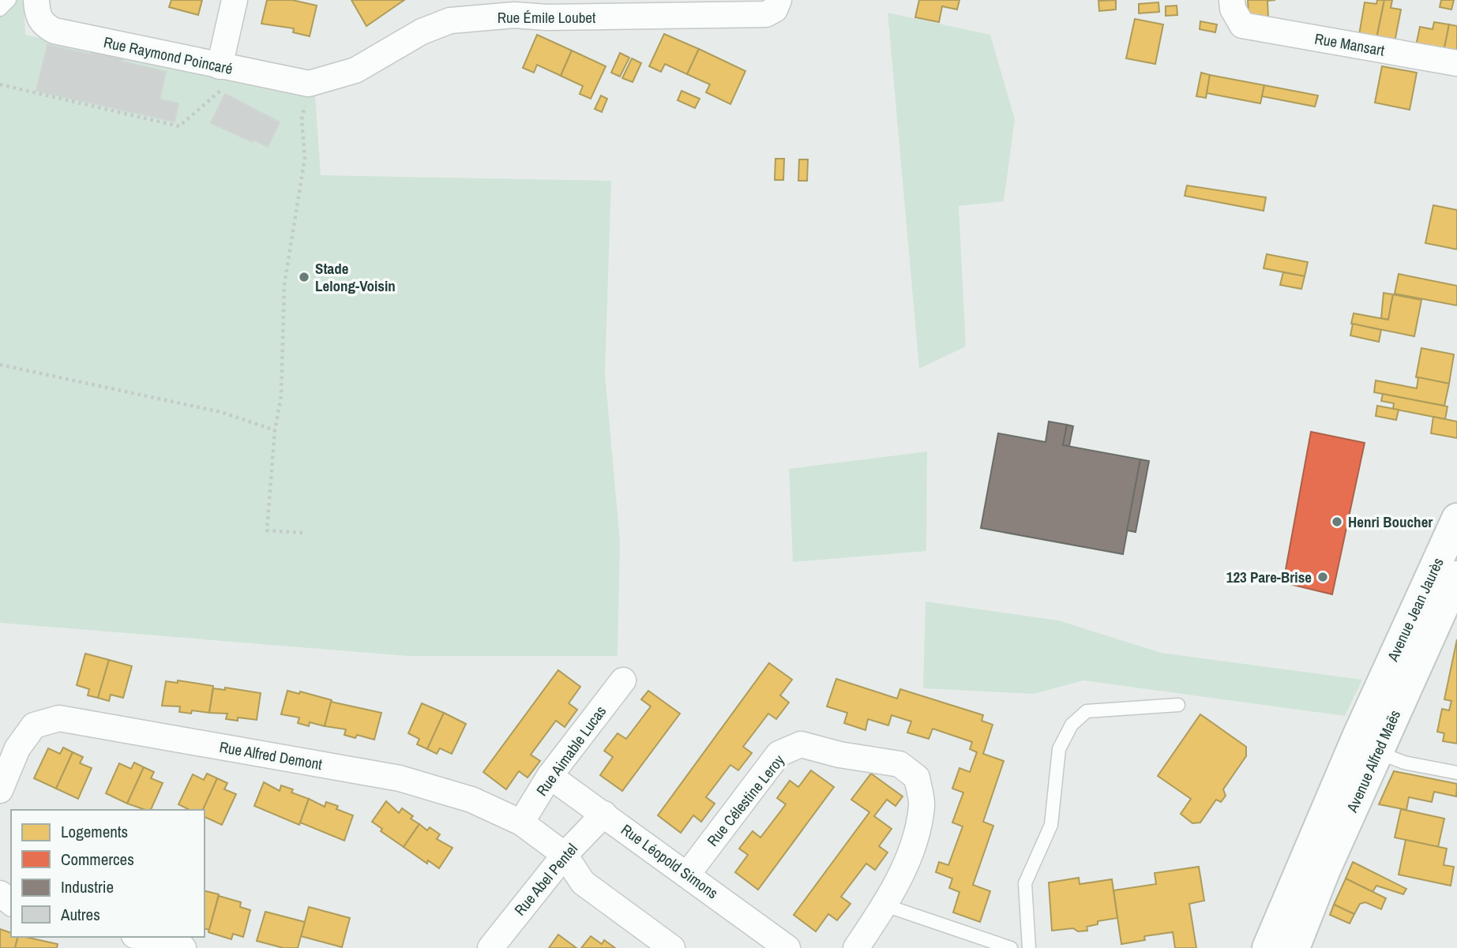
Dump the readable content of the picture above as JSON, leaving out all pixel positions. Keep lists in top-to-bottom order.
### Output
{
  "streets": {
    "main road": ["Avenue Jean Jaurès", "Avenue Alfred Maës"],
    "street": [
      "Rue Émile Loubet",
      "Rue Mansart",
      "Rue Raymond Poincaré",
      "Rue Aimable Lucas",
      "Rue Alfred Demont",
      "Rue Célestine Leroy",
      "Rue Léopold Simons",
      "Rue Abel Pentel"
    ]
  },
  "crossings": [
    ["Rue Émile Loubet", "Rue Raymond Poincaré"],
    ["Avenue Jean Jaurès", "Avenue Alfred Maës"],
    ["Rue Aimable Lucas", "Rue Alfred Demont"],
    ["Rue Aimable Lucas", "Rue Léopold Simons"],
    ["Rue Alfred Demont", "Rue Abel Pentel"],
    ["Rue Célestine Leroy", "Rue Léopold Simons"],
    ["Rue Léopold Simons", "Rue Abel Pentel"]
  ],
  "places": ["Stade Lelong-Voisin", "Henri Boucher", "123 Pare-Brise"],
  "legend": [
    "Logements",
    "Commerces",
    "Industrie",
    "Autres"
  ]
}
